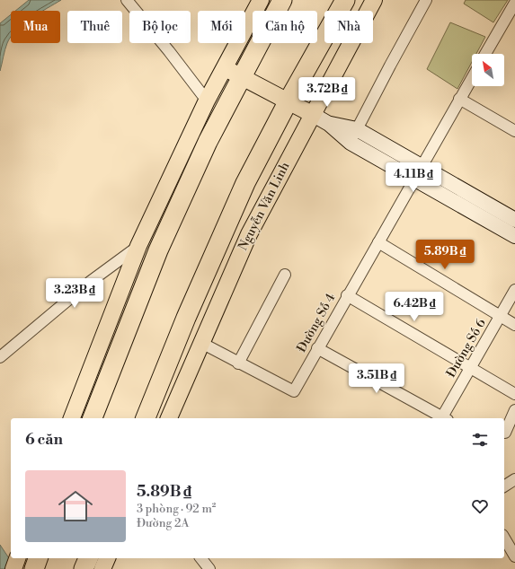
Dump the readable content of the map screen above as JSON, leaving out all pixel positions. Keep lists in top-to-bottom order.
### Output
{
  "streets": {
    "highway": ["Nguyễn Văn Linh"],
    "street": ["Đường Số 4", "Đường Số 6"]
  },
  "crossings": [
    ["Nguyễn Văn Linh", "Đường Số 4"]
  ],
  "north": "top left",
  "page": {
    "chip": [
      "Mua",
      "Thuê",
      "Bộ lọc",
      "Mới",
      "Căn hộ",
      "Nhà"
    ],
    "price": [
      "3.72B ₫",
      "4.11B ₫",
      "5.89B ₫",
      "3.23B ₫",
      "6.42B ₫",
      "3.51B ₫"
    ],
    "heading": "6 căn",
    "list": [
      {
        "name": "5.89B ₫",
        "note": "3 phòng · 92 m² · Đường 2A"
      }
    ]
  }
}
